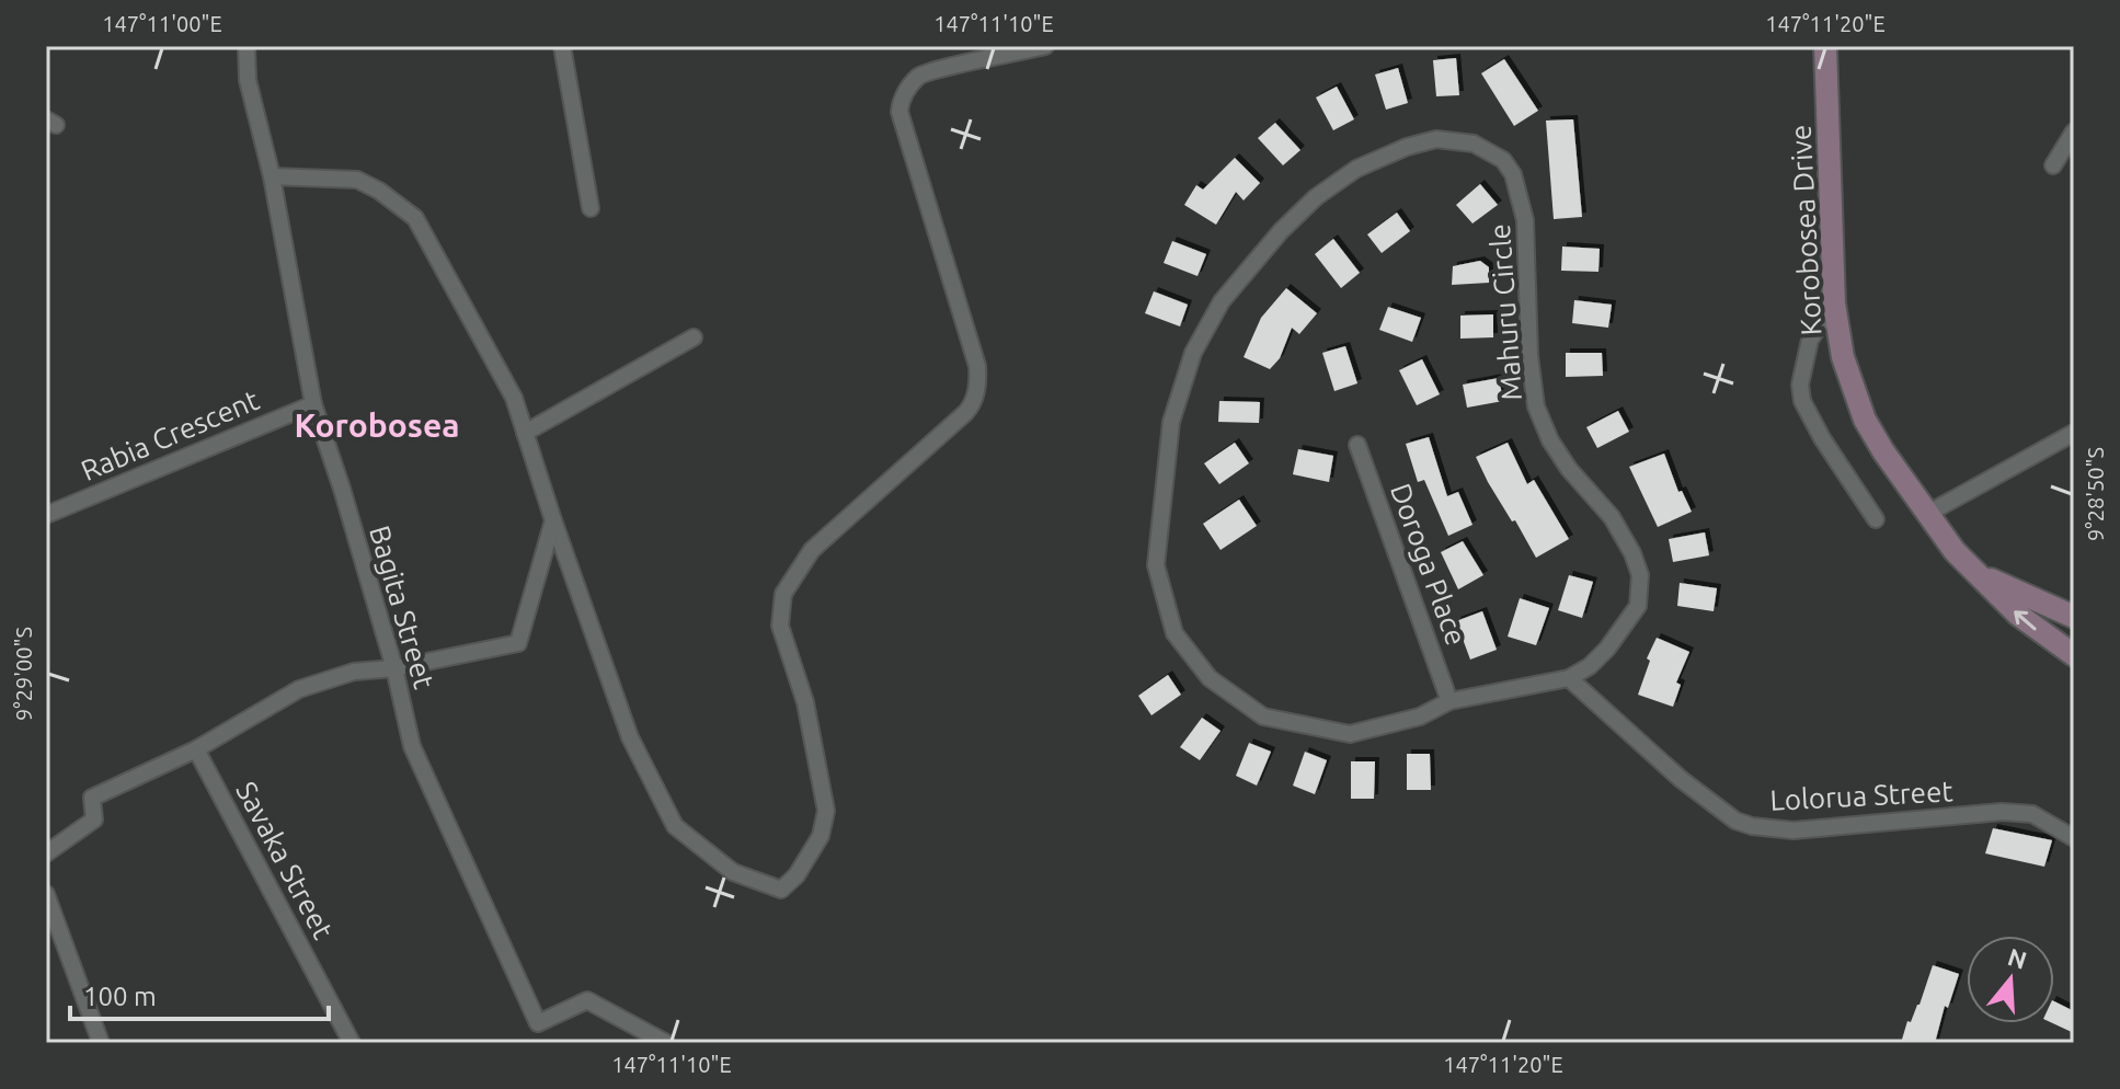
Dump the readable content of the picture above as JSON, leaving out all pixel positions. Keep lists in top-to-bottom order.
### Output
{
  "streets": {
    "main road": ["Korobosea Drive"],
    "street": [
      "Mahuru Circle",
      "Rabia Crescent",
      "Doroga Place",
      "Bagita Street",
      "Lolorua Street",
      "Savaka Street"
    ]
  },
  "crossings": [
    ["Mahuru Circle", "Doroga Place"],
    ["Mahuru Circle", "Lolorua Street"],
    ["Rabia Crescent", "Bagita Street"]
  ],
  "districts": ["Korobosea"],
  "scale_bar": "100 m",
  "north": "top",
  "coordinates": [
    "147°11'00\"E",
    "147°11'10\"E",
    "147°11'20\"E",
    "9°28'50\"S",
    "9°29'00\"S"
  ]
}
